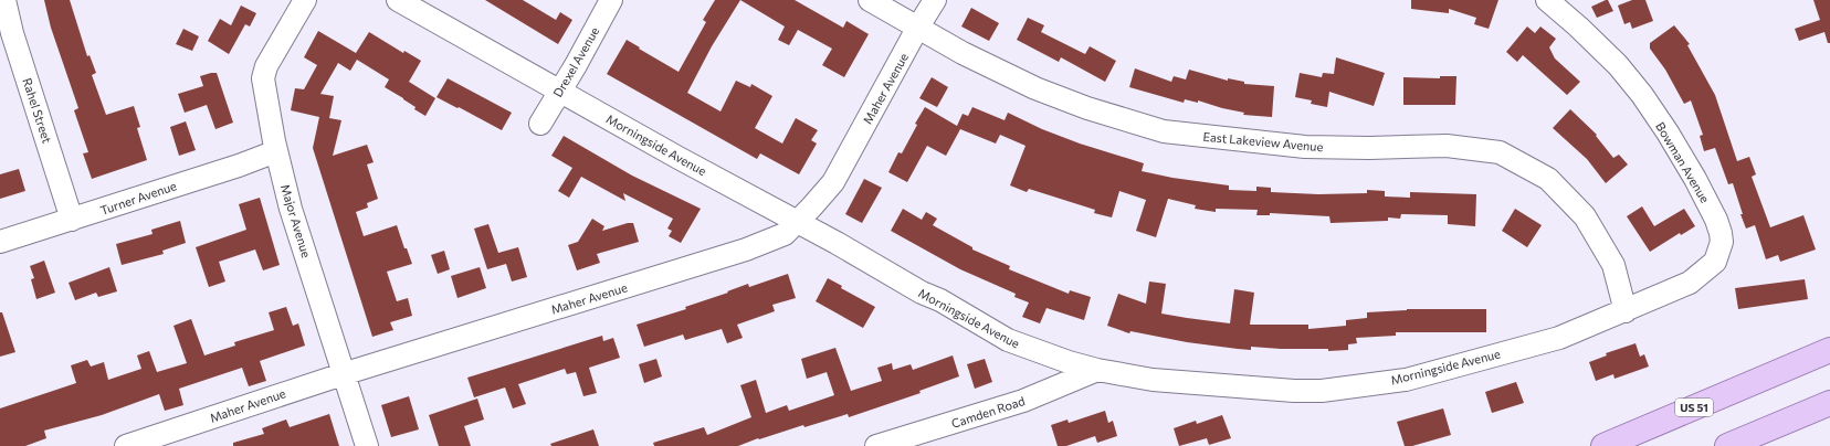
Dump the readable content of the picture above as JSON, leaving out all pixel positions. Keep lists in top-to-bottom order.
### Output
{
  "streets": {
    "main road": ["US 51"],
    "street": [
      "Drexel Avenue",
      "Maher Avenue",
      "Rahel Street",
      "East Lakeview Avenue",
      "Morningside Avenue",
      "Bowman Avenue",
      "Turner Avenue",
      "Major Avenue",
      "Camden Road"
    ]
  },
  "crossings": [
    ["Drexel Avenue", "Morningside Avenue"],
    ["Maher Avenue", "East Lakeview Avenue"],
    ["Maher Avenue", "Morningside Avenue"],
    ["Maher Avenue", "Major Avenue"],
    ["Rahel Street", "Turner Avenue"],
    ["East Lakeview Avenue", "Morningside Avenue"],
    ["East Lakeview Avenue", "Bowman Avenue"],
    ["Morningside Avenue", "Bowman Avenue"],
    ["Morningside Avenue", "Camden Road"],
    ["Turner Avenue", "Major Avenue"]
  ]
}
